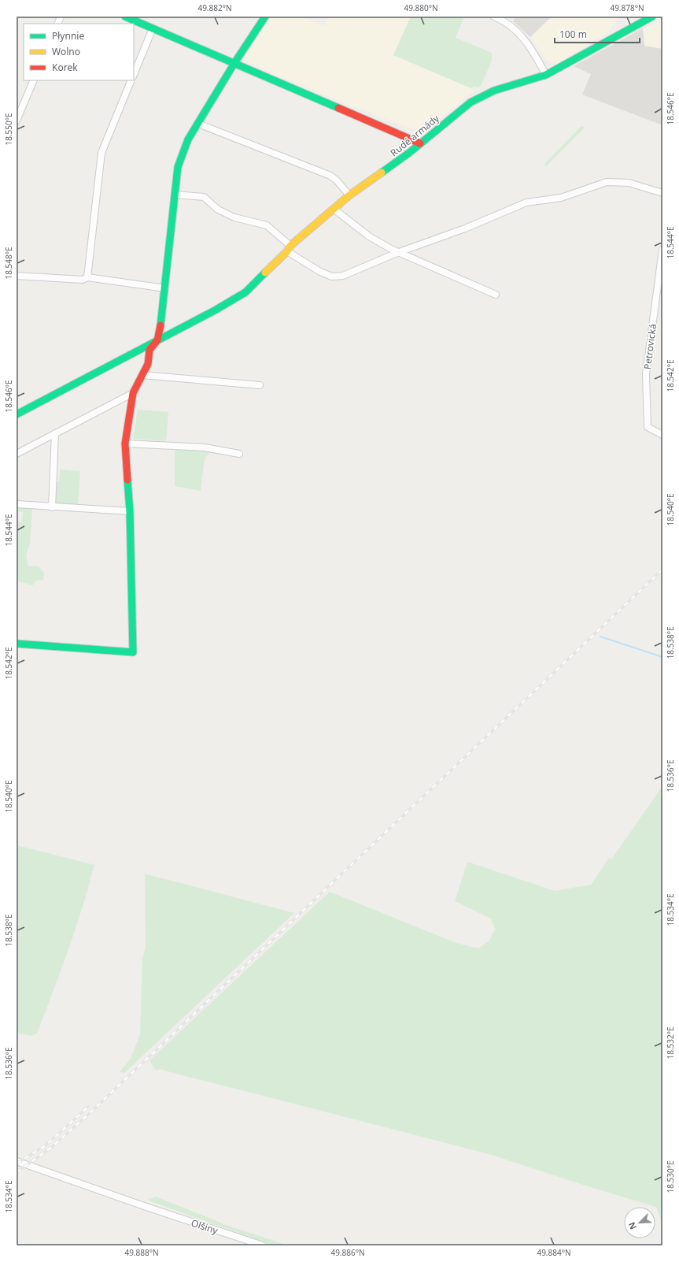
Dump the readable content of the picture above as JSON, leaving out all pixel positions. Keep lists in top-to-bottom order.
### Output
{
  "streets": {
    "street": ["Rudé armády", "Petrovická", "Olšiny"]
  },
  "legend": ["Płynnie", "Wolno", "Korek"],
  "scale_bar": "100 m",
  "north": "bottom left",
  "coordinates": [
    "49.882°N",
    "49.880°N",
    "49.878°N",
    "18.546°E",
    "18.550°E",
    "18.544°E",
    "18.548°E",
    "18.542°E",
    "18.540°E",
    "18.538°E",
    "18.536°E",
    "18.534°E",
    "18.532°E",
    "18.530°E",
    "49.888°N",
    "49.886°N",
    "49.884°N"
  ]
}
